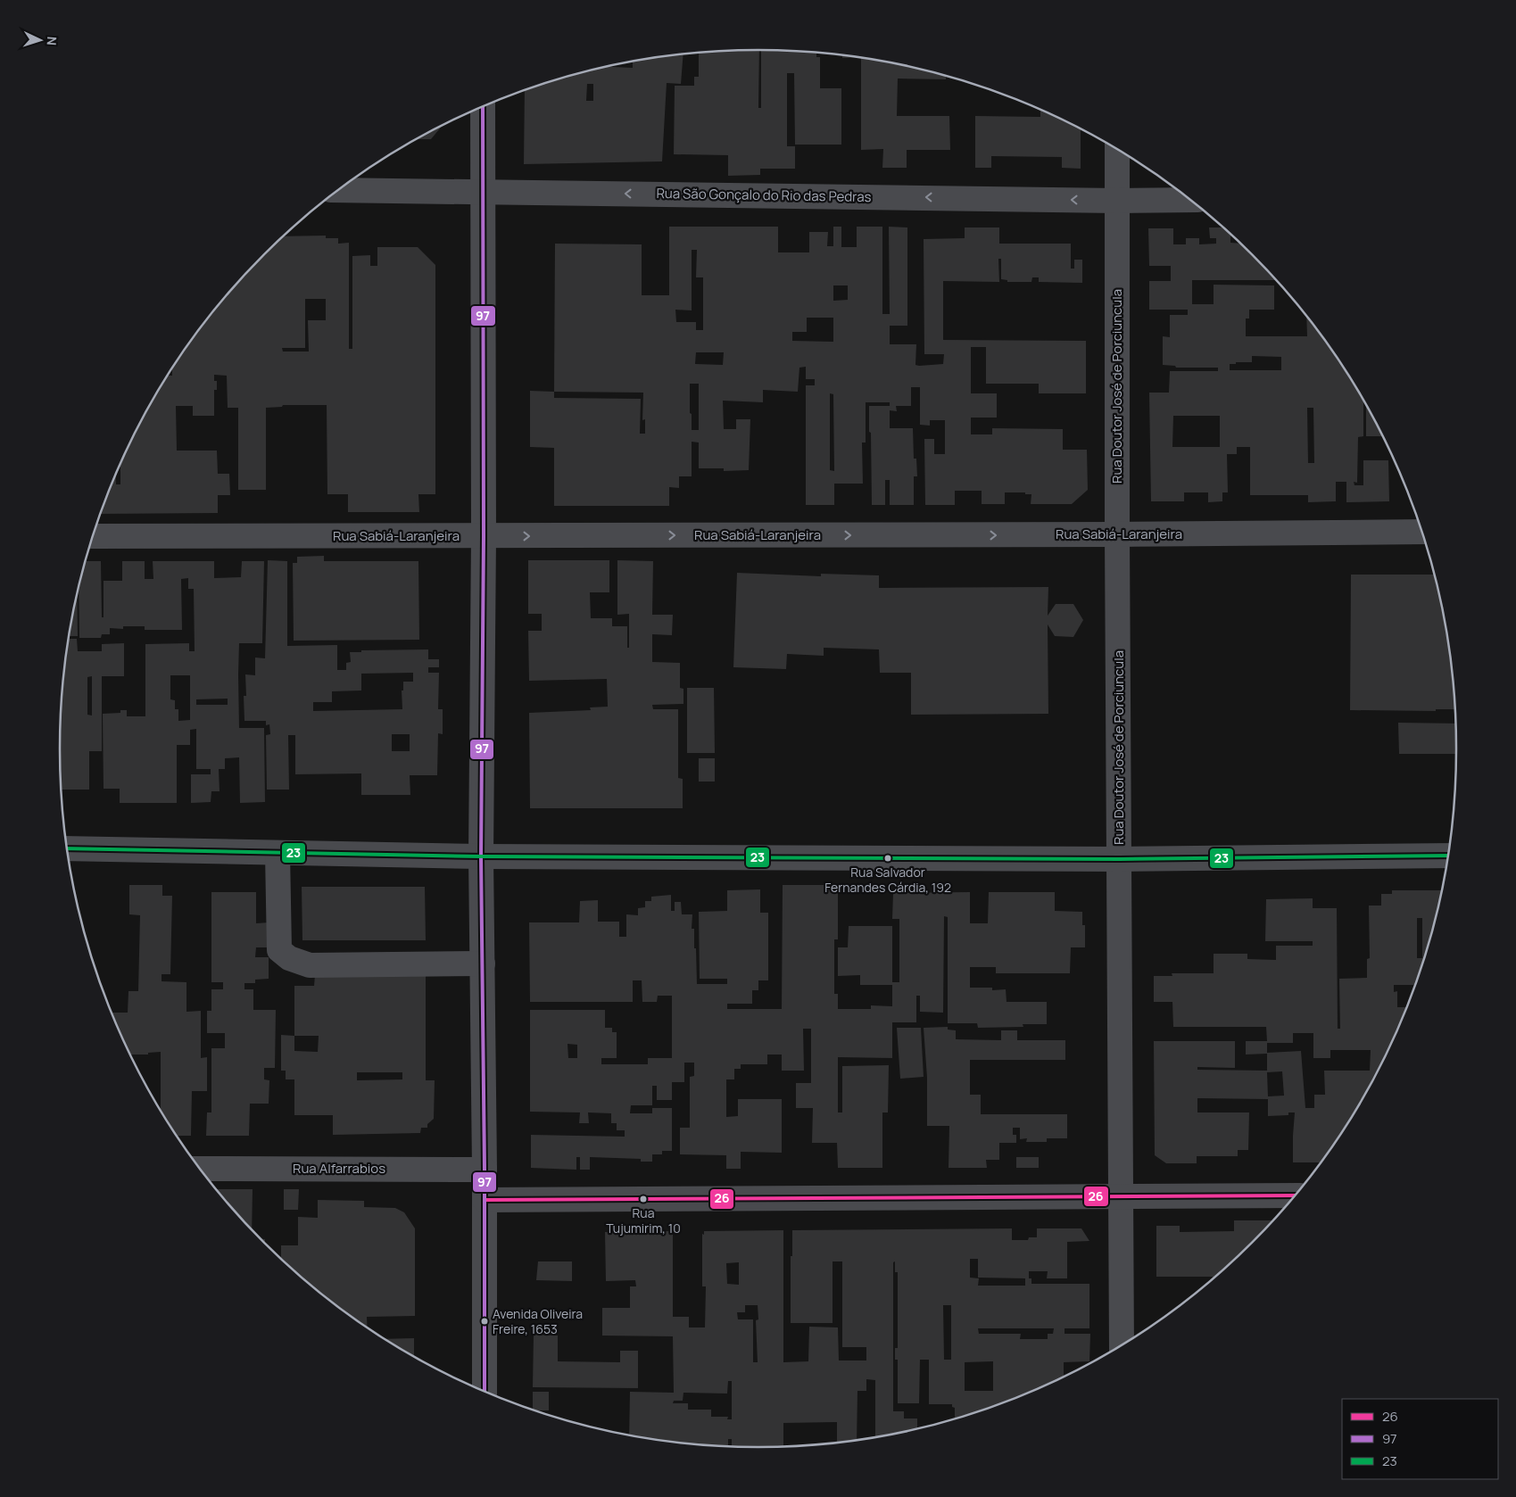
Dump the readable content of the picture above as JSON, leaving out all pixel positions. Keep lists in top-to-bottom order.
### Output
{
  "streets": {
    "street": [
      "Rua São Gonçalo do Rio das Pedras",
      "Rua Doutor José de Porciuncula",
      "Rua Sabiá-Laranjeira",
      "Rua Alfarrabios"
    ]
  },
  "crossings": [
    ["Rua São Gonçalo do Rio das Pedras", "Rua Doutor José de Porciuncula"],
    ["Rua Doutor José de Porciuncula", "Rua Sabiá-Laranjeira"]
  ],
  "one_way": ["Rua São Gonçalo do Rio das Pedras", "Rua Sabiá-Laranjeira"],
  "places": ["Rua Salvador Fernandes Cárdia, 192", "Rua Tujumirim, 10", "Avenida Oliveira Freire, 1653"],
  "lines": ["transit line 97", "transit line 23", "transit line 26"],
  "legend": ["26", "97", "23"],
  "north": "right"
}
